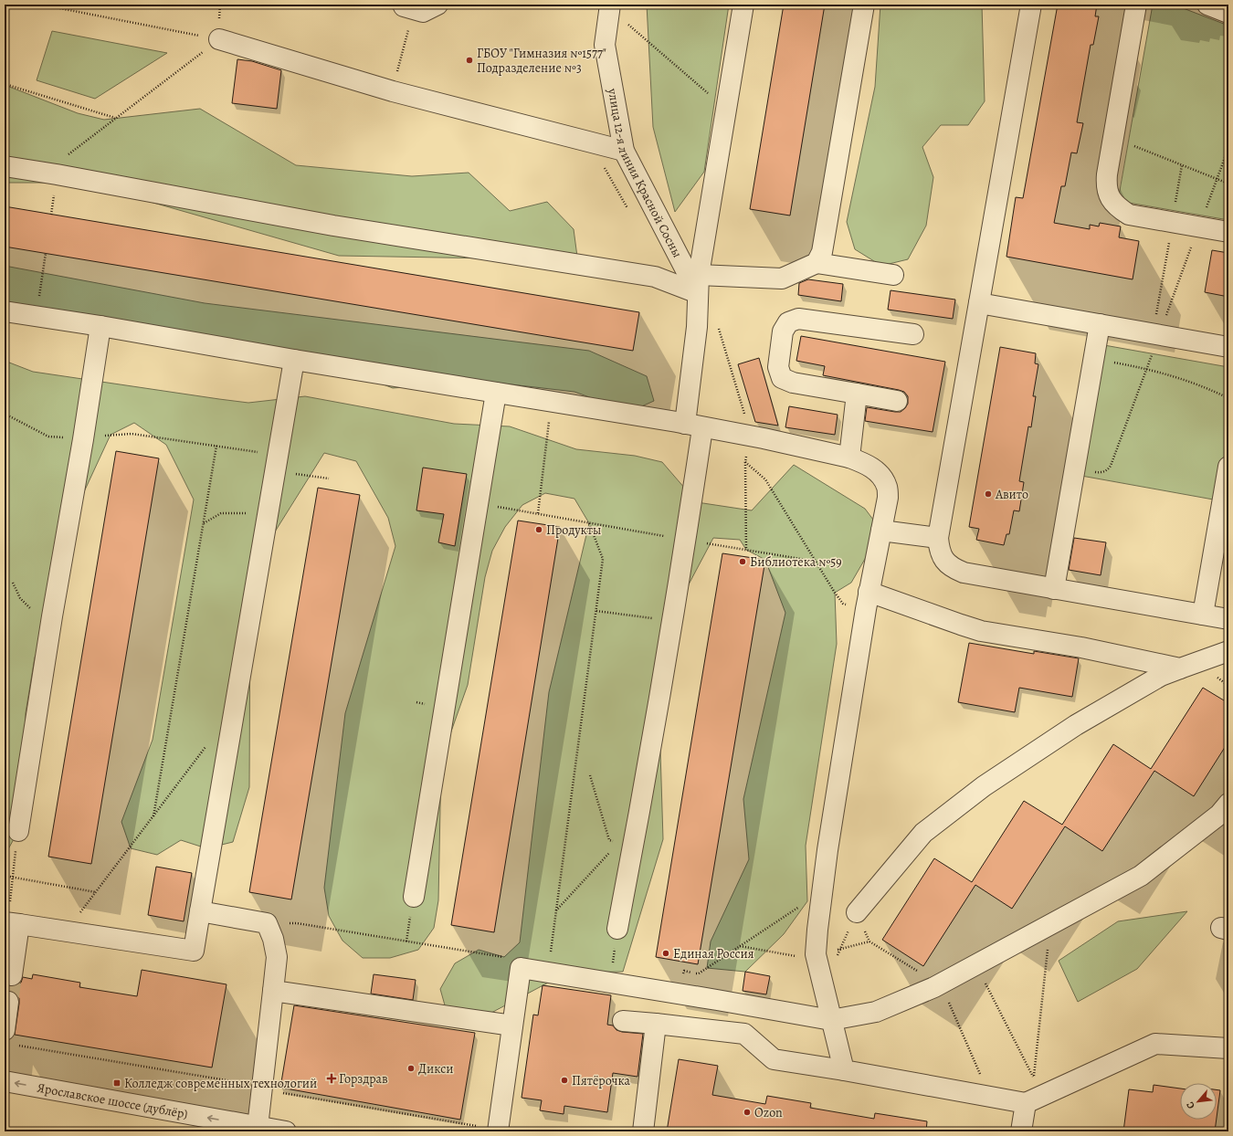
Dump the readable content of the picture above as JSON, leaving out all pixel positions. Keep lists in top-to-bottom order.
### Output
{
  "streets": {
    "street": ["улица 12-я линия Красной Сосны", "Ярославское шоссе (дублёр)"]
  },
  "one_way": ["Ярославское шоссе (дублёр)"],
  "places": {
    "other": [
      "ГБОУ \"Гимназия №1577\" Подразделение №3",
      "Авито",
      "Продукты",
      "Библиотека №59",
      "Единая Россия",
      "Дикси",
      "Пятёрочка",
      "Ozon"
    ],
    "health": ["Горздрав"],
    "transit": ["Колледж современных технологий"]
  },
  "north": "bottom left"
}
